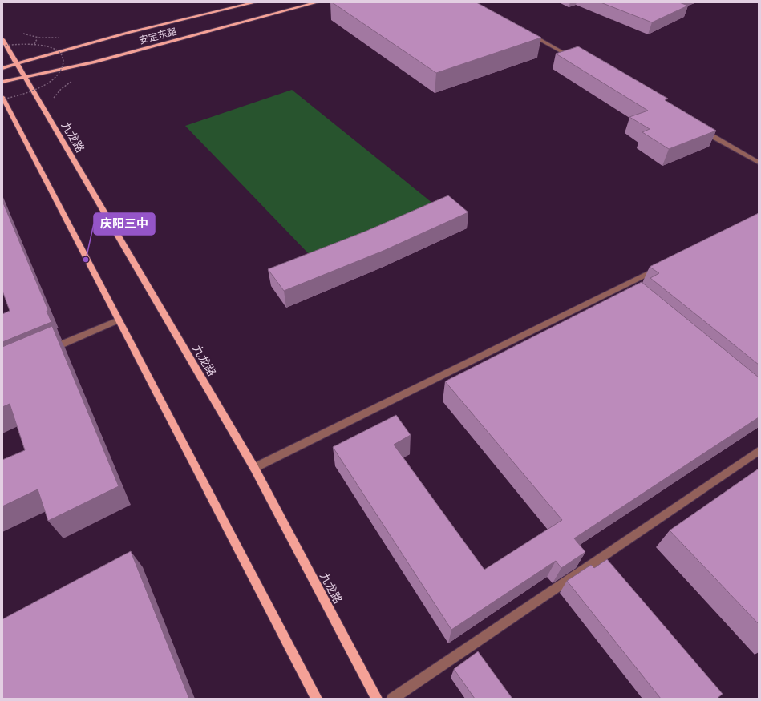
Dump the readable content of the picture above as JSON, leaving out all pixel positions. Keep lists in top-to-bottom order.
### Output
{
  "streets": {
    "main road": ["安定东路", "九龙路"]
  },
  "crossings": [
    ["安定东路", "九龙路"]
  ],
  "places": ["庆阳三中"]
}
